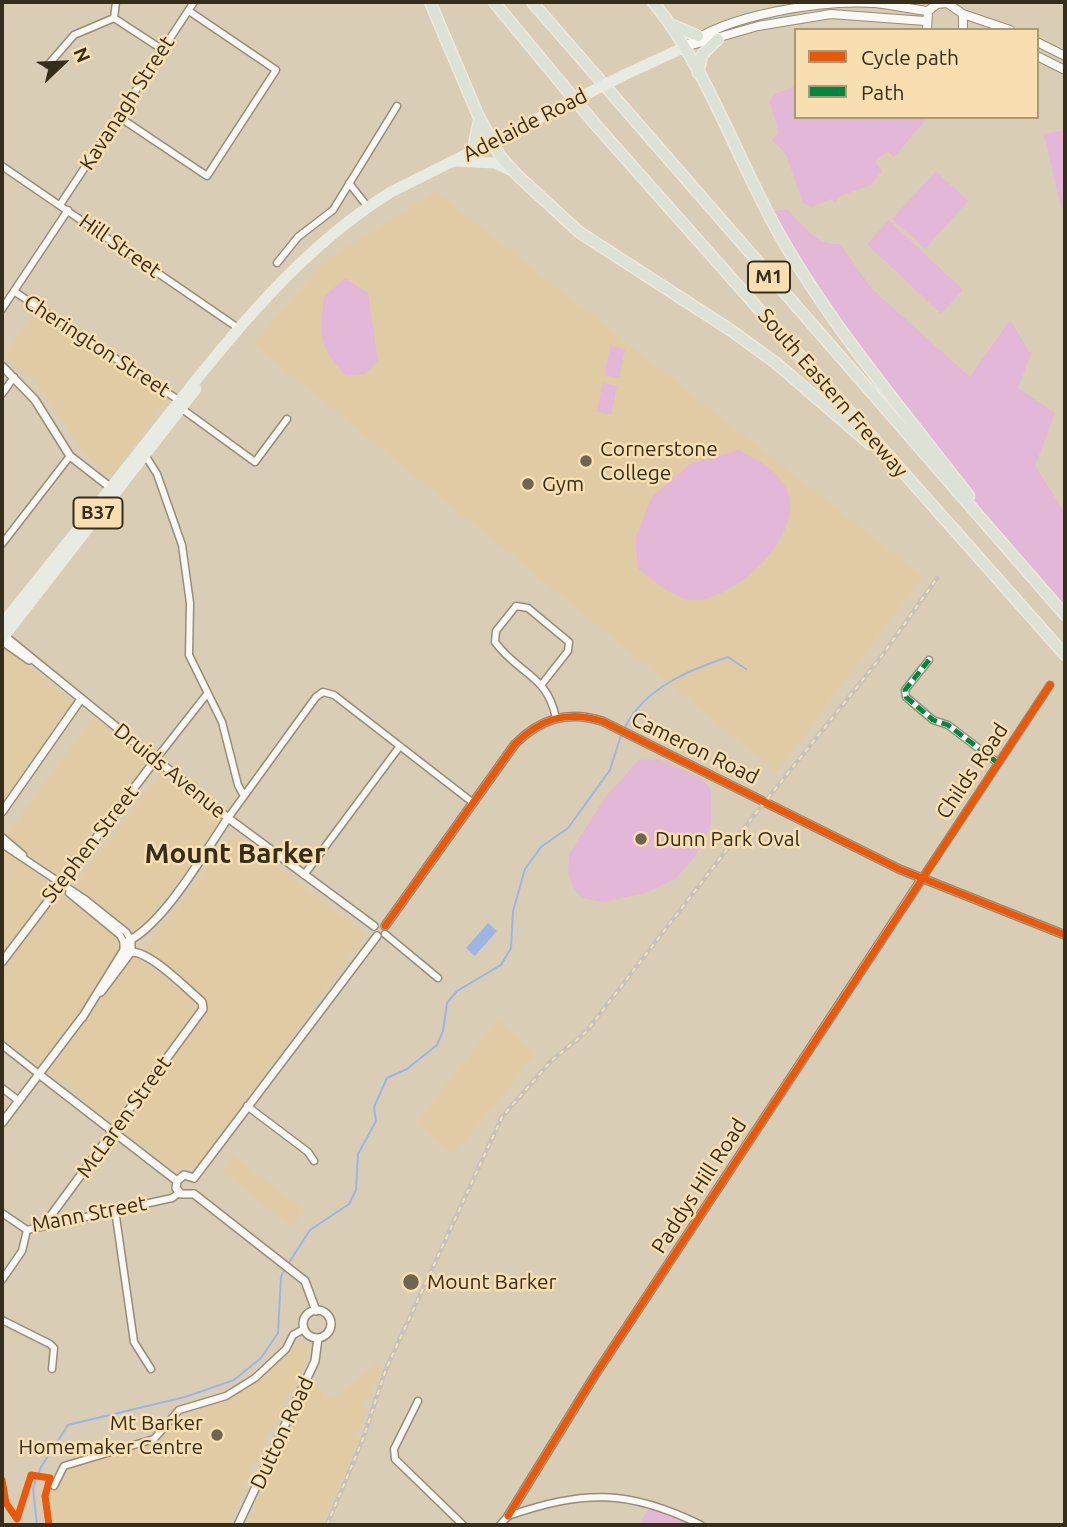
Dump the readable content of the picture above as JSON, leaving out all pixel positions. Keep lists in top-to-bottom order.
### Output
{
  "streets": {
    "highway": ["M1", "South Eastern Freeway"],
    "main road": ["Adelaide Road", "B37"],
    "street": [
      "Kavanagh Street",
      "Hill Street",
      "Cherington Street",
      "Cameron Road",
      "Druids Avenue",
      "Childs Road",
      "Stephen Street",
      "McLaren Street",
      "Paddys Hill Road",
      "Mann Street",
      "Dutton Road"
    ]
  },
  "crossings": [
    ["Kavanagh Street", "Hill Street"],
    ["Adelaide Road", "Hill Street"],
    ["Adelaide Road", "Cherington Street"],
    ["Adelaide Road", "Druids Avenue"],
    ["Cameron Road", "Druids Avenue"],
    ["Cameron Road", "Childs Road"],
    ["Cameron Road", "Paddys Hill Road"],
    ["Cameron Road", "Mann Street"],
    ["Druids Avenue", "Stephen Street"],
    ["Childs Road", "Paddys Hill Road"],
    ["McLaren Street", "Mann Street"]
  ],
  "districts": ["Mount Barker"],
  "places": [
    "Cornerstone College",
    "Gym",
    "Dunn Park Oval",
    "Mount Barker",
    "Mt Barker Homemaker Centre"
  ],
  "legend": ["Cycle path", "Path"],
  "north": "top right"
}
